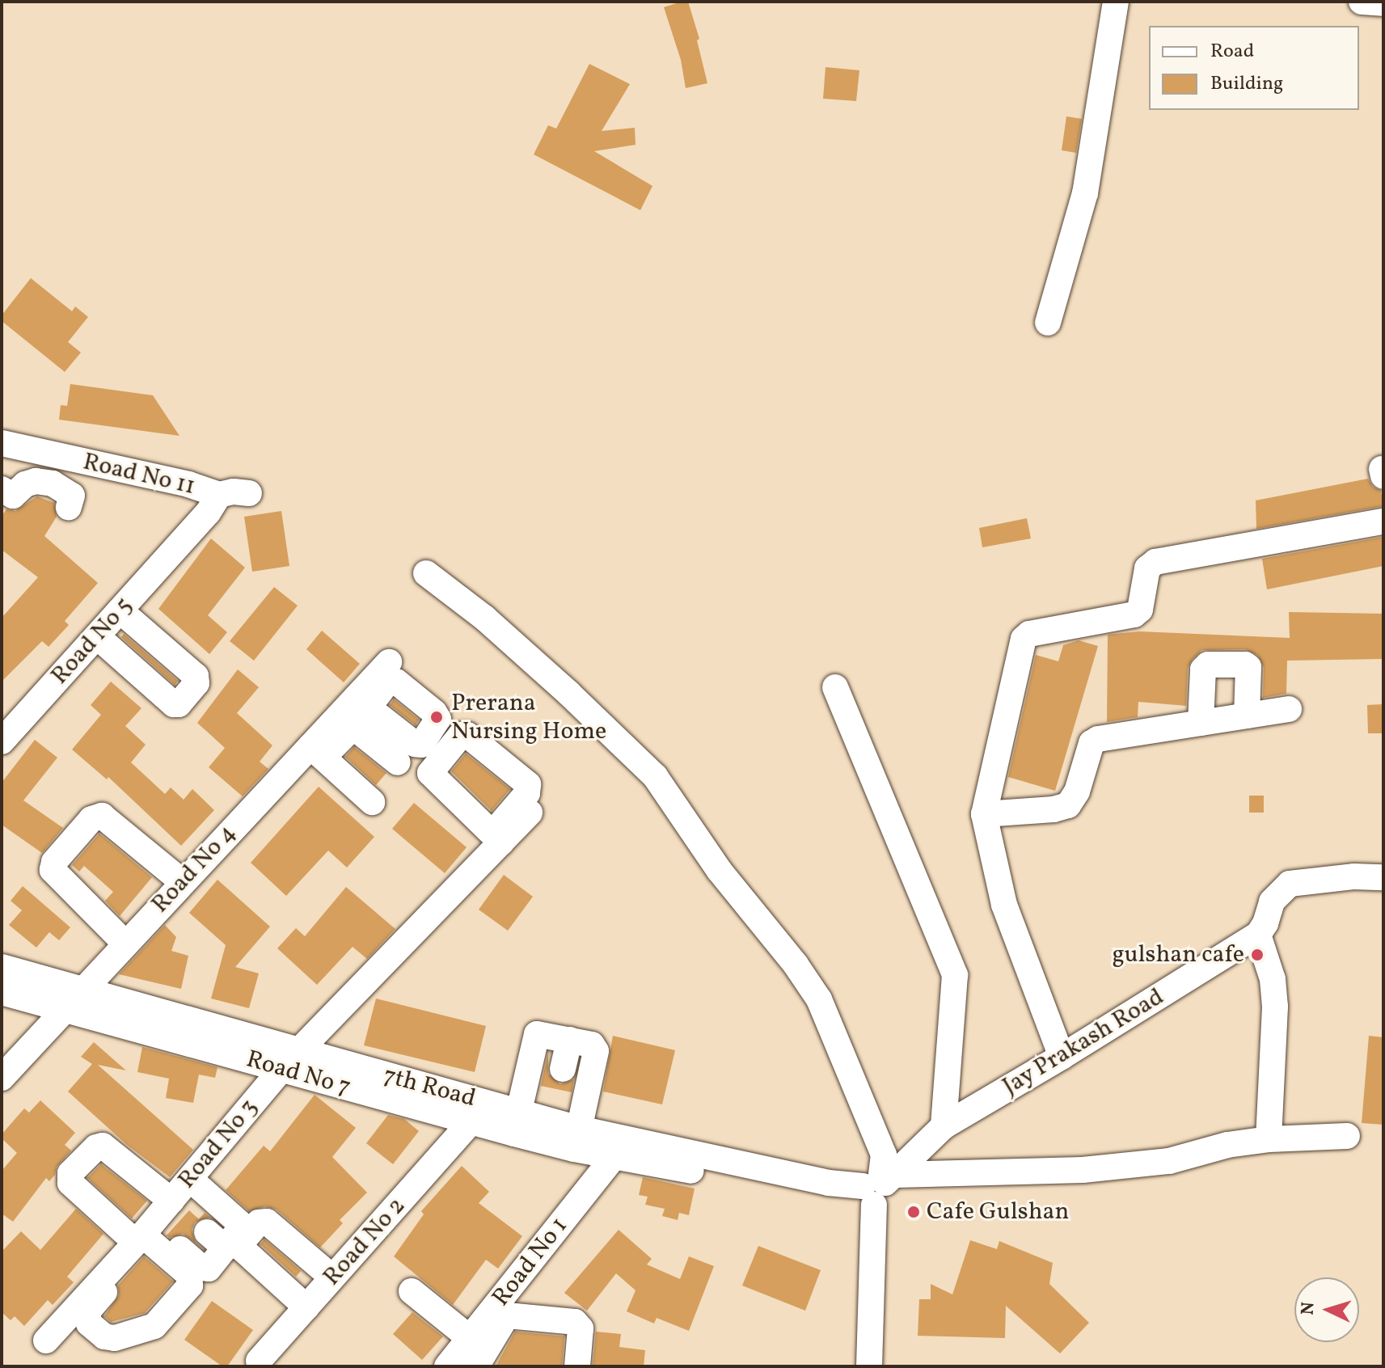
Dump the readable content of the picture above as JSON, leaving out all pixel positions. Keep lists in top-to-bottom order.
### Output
{
  "streets": {
    "street": [
      "Road No 11",
      "Road No 5",
      "Road No 4",
      "Jay Prakash Road",
      "Road No 7",
      "Road No 3",
      "Road No 2",
      "Road No 1"
    ]
  },
  "crossings": [
    ["Road No 11", "Road No 5"],
    ["Road No 4", "Road No 7"],
    ["Jay Prakash Road", "Road No 7"],
    ["Road No 7", "Road No 3"],
    ["Road No 7", "Road No 2"],
    ["Road No 7", "Road No 1"]
  ],
  "places": ["Prerana Nursing Home", "gulshan cafe", "Cafe Gulshan"],
  "legend": ["Road", "Building"],
  "north": "left"
}
